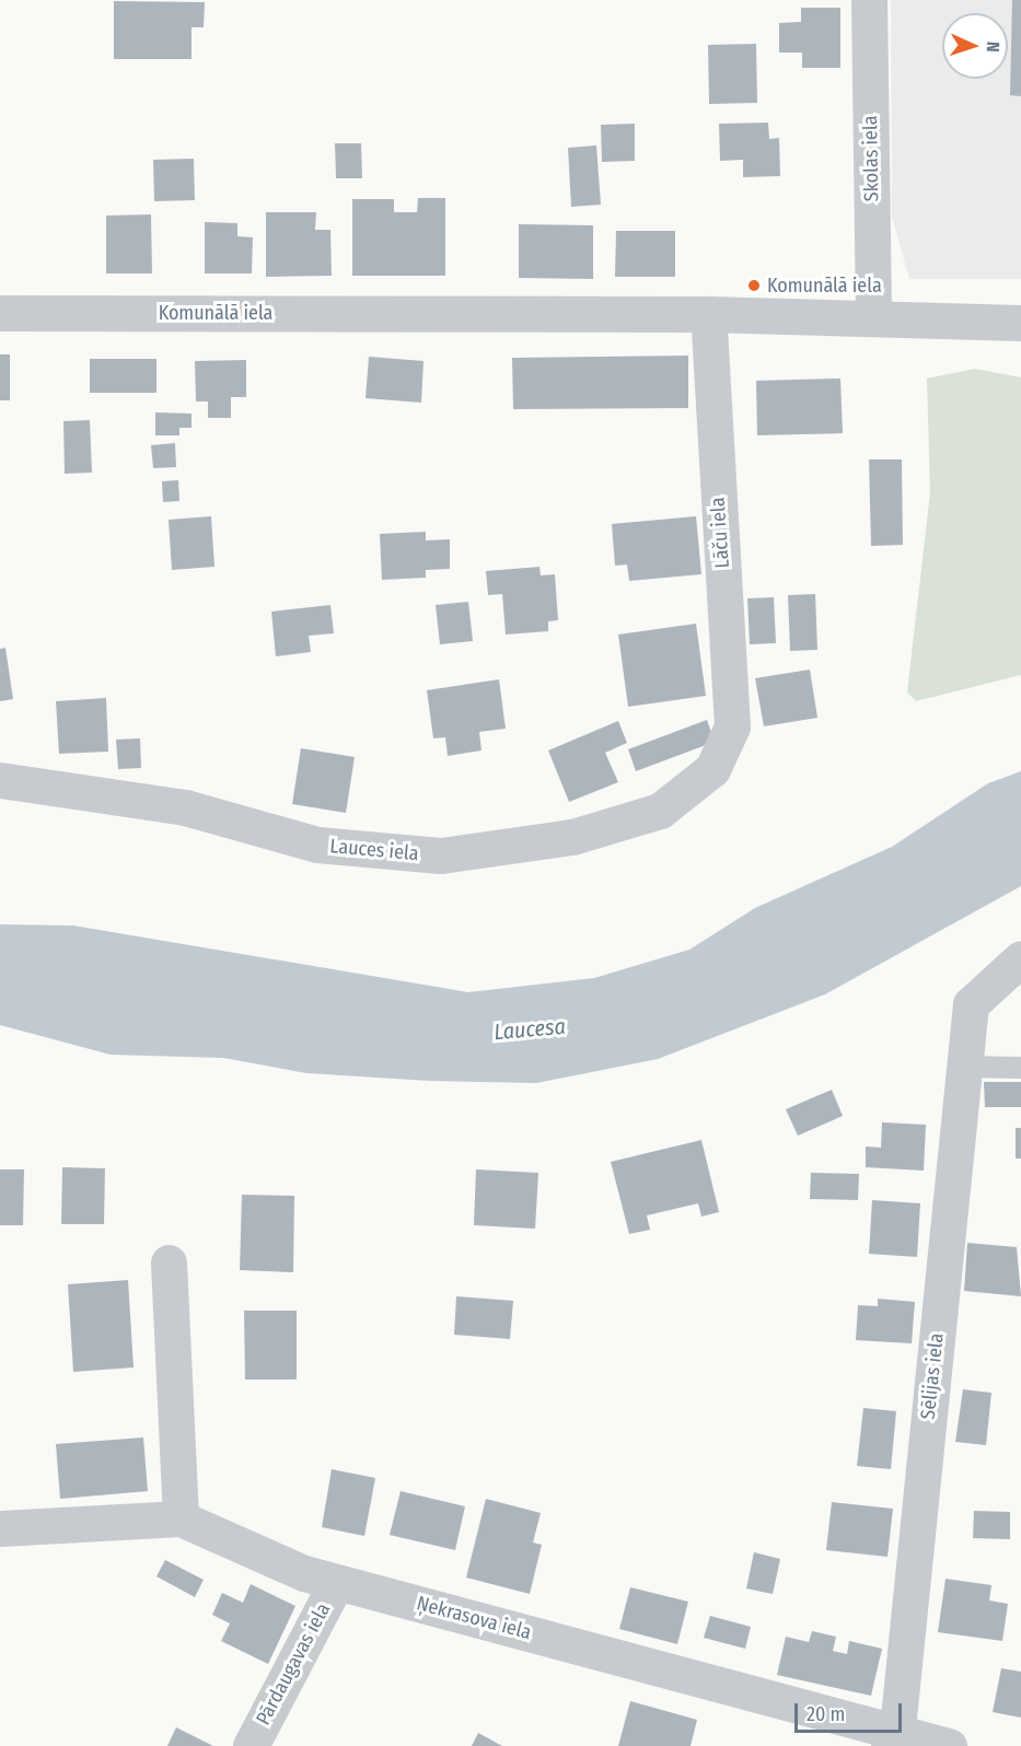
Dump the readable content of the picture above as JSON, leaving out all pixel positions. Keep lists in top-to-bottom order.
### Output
{
  "streets": {
    "street": [
      "Skolas iela",
      "Komunālā iela",
      "Lāču iela",
      "Lauces iela",
      "Sēlijas iela",
      "Ņekrasova iela",
      "Pārdaugavas iela"
    ]
  },
  "crossings": [
    ["Skolas iela", "Komunālā iela"],
    ["Komunālā iela", "Lāču iela"],
    ["Lāču iela", "Lauces iela"],
    ["Sēlijas iela", "Ņekrasova iela"],
    ["Ņekrasova iela", "Pārdaugavas iela"]
  ],
  "water": ["Laucesa"],
  "places": ["Komunālā iela"],
  "scale_bar": "20 m",
  "north": "right"
}
